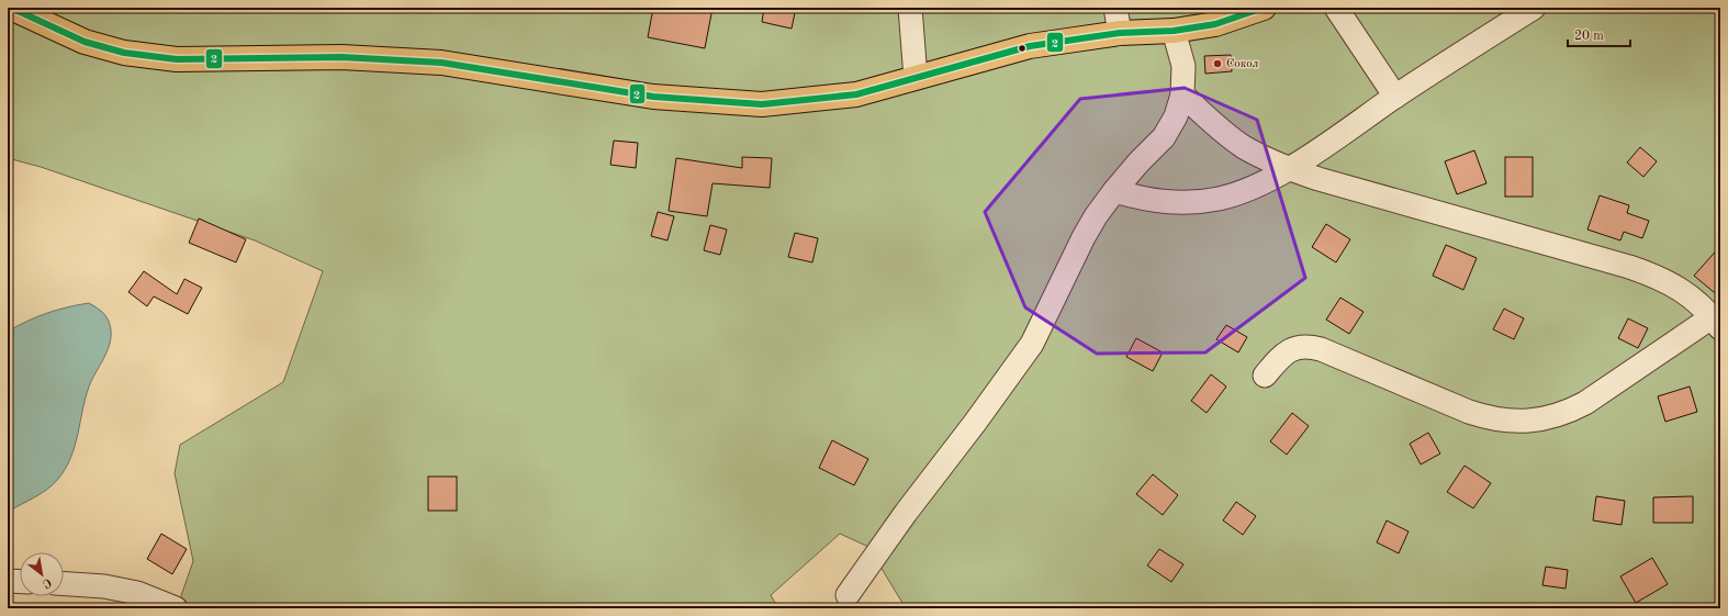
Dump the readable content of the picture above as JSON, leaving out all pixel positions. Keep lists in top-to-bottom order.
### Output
{
  "places": ["Сокол"],
  "lines": ["transit line 2"],
  "scale_bar": "20 m",
  "north": "bottom right"
}
